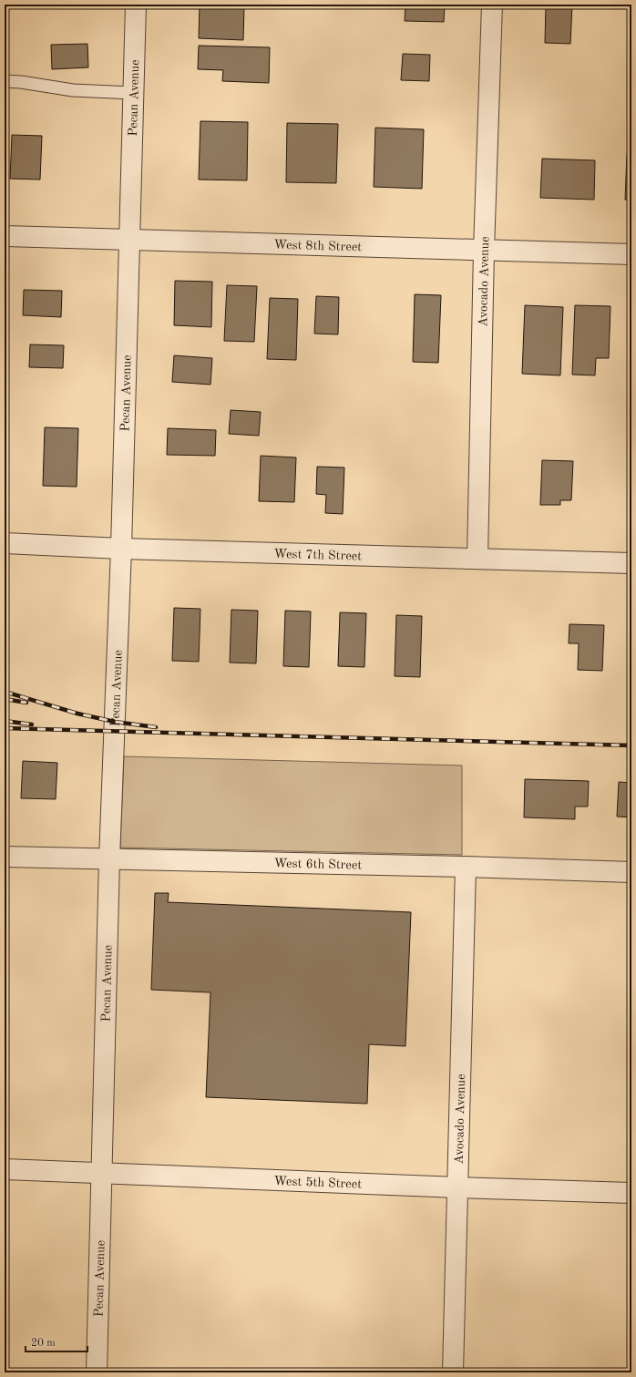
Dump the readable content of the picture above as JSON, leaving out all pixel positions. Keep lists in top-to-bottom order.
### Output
{
  "streets": {
    "street": [
      "Pecan Avenue",
      "West 8th Street",
      "Avocado Avenue",
      "West 7th Street",
      "West 6th Street",
      "West 5th Street"
    ]
  },
  "crossings": [
    ["Pecan Avenue", "West 8th Street"],
    ["Pecan Avenue", "West 7th Street"],
    ["Pecan Avenue", "West 6th Street"],
    ["Pecan Avenue", "West 5th Street"],
    ["West 8th Street", "Avocado Avenue"],
    ["Avocado Avenue", "West 7th Street"],
    ["Avocado Avenue", "West 6th Street"],
    ["Avocado Avenue", "West 5th Street"]
  ],
  "scale_bar": "20 m"
}
